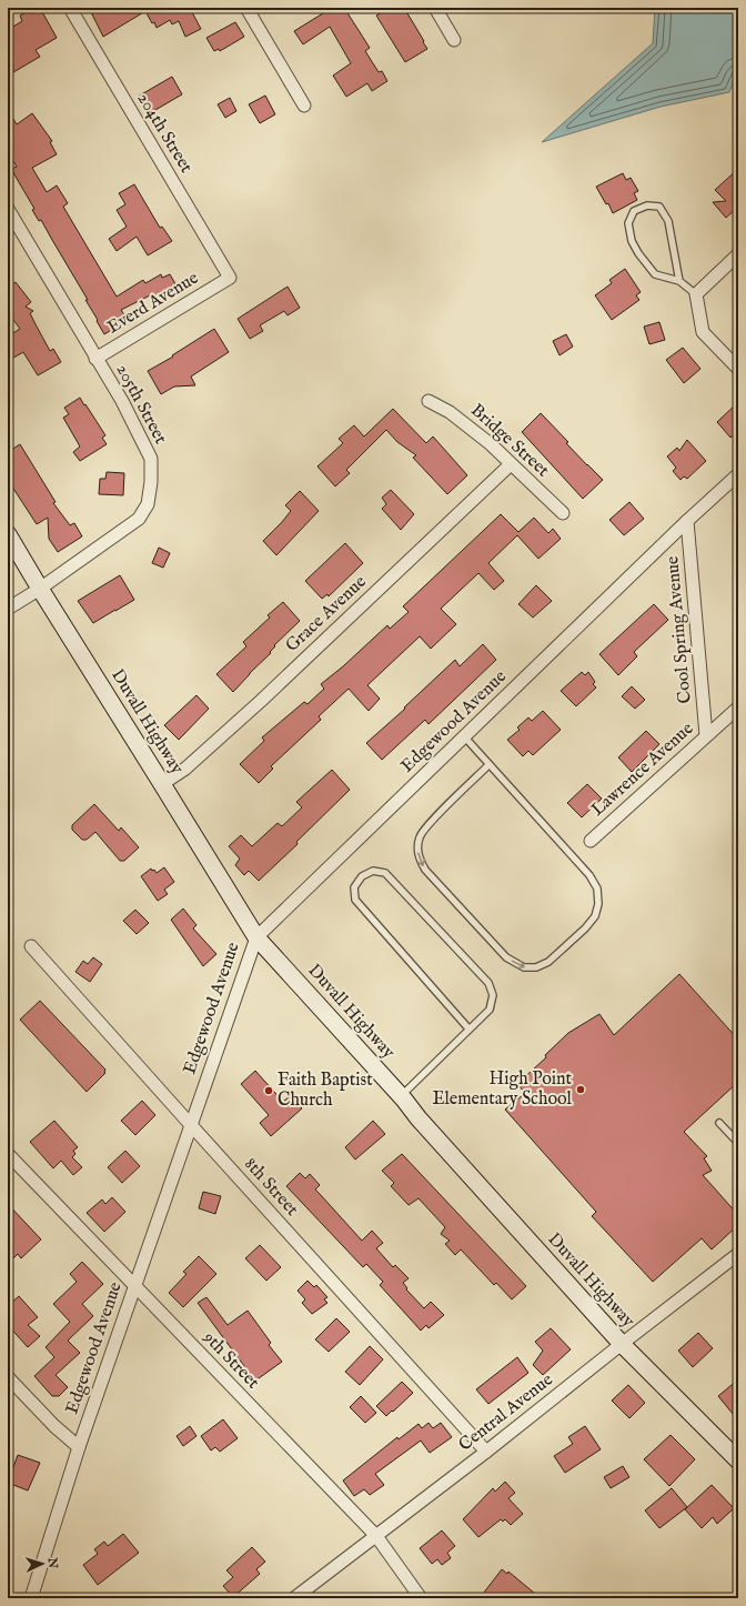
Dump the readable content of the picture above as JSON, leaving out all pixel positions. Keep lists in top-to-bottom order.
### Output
{
  "streets": {
    "street": [
      "204th Street",
      "Everd Avenue",
      "205th Street",
      "Bridge Street",
      "Grace Avenue",
      "Cool Spring Avenue",
      "Duvall Highway",
      "Edgewood Avenue",
      "Lawrence Avenue",
      "8th Street",
      "9th Street",
      "Central Avenue"
    ]
  },
  "crossings": [
    ["204th Street", "Everd Avenue"],
    ["Everd Avenue", "205th Street"],
    ["205th Street", "Duvall Highway"],
    ["Bridge Street", "Grace Avenue"],
    ["Grace Avenue", "Duvall Highway"],
    ["Cool Spring Avenue", "Edgewood Avenue"],
    ["Cool Spring Avenue", "Lawrence Avenue"],
    ["Duvall Highway", "Edgewood Avenue"],
    ["Duvall Highway", "Central Avenue"],
    ["Edgewood Avenue", "8th Street"],
    ["Edgewood Avenue", "9th Street"],
    ["8th Street", "Central Avenue"],
    ["9th Street", "Central Avenue"]
  ],
  "places": ["High Point Elementary School", "Faith Baptist Church"],
  "north": "right"
}
